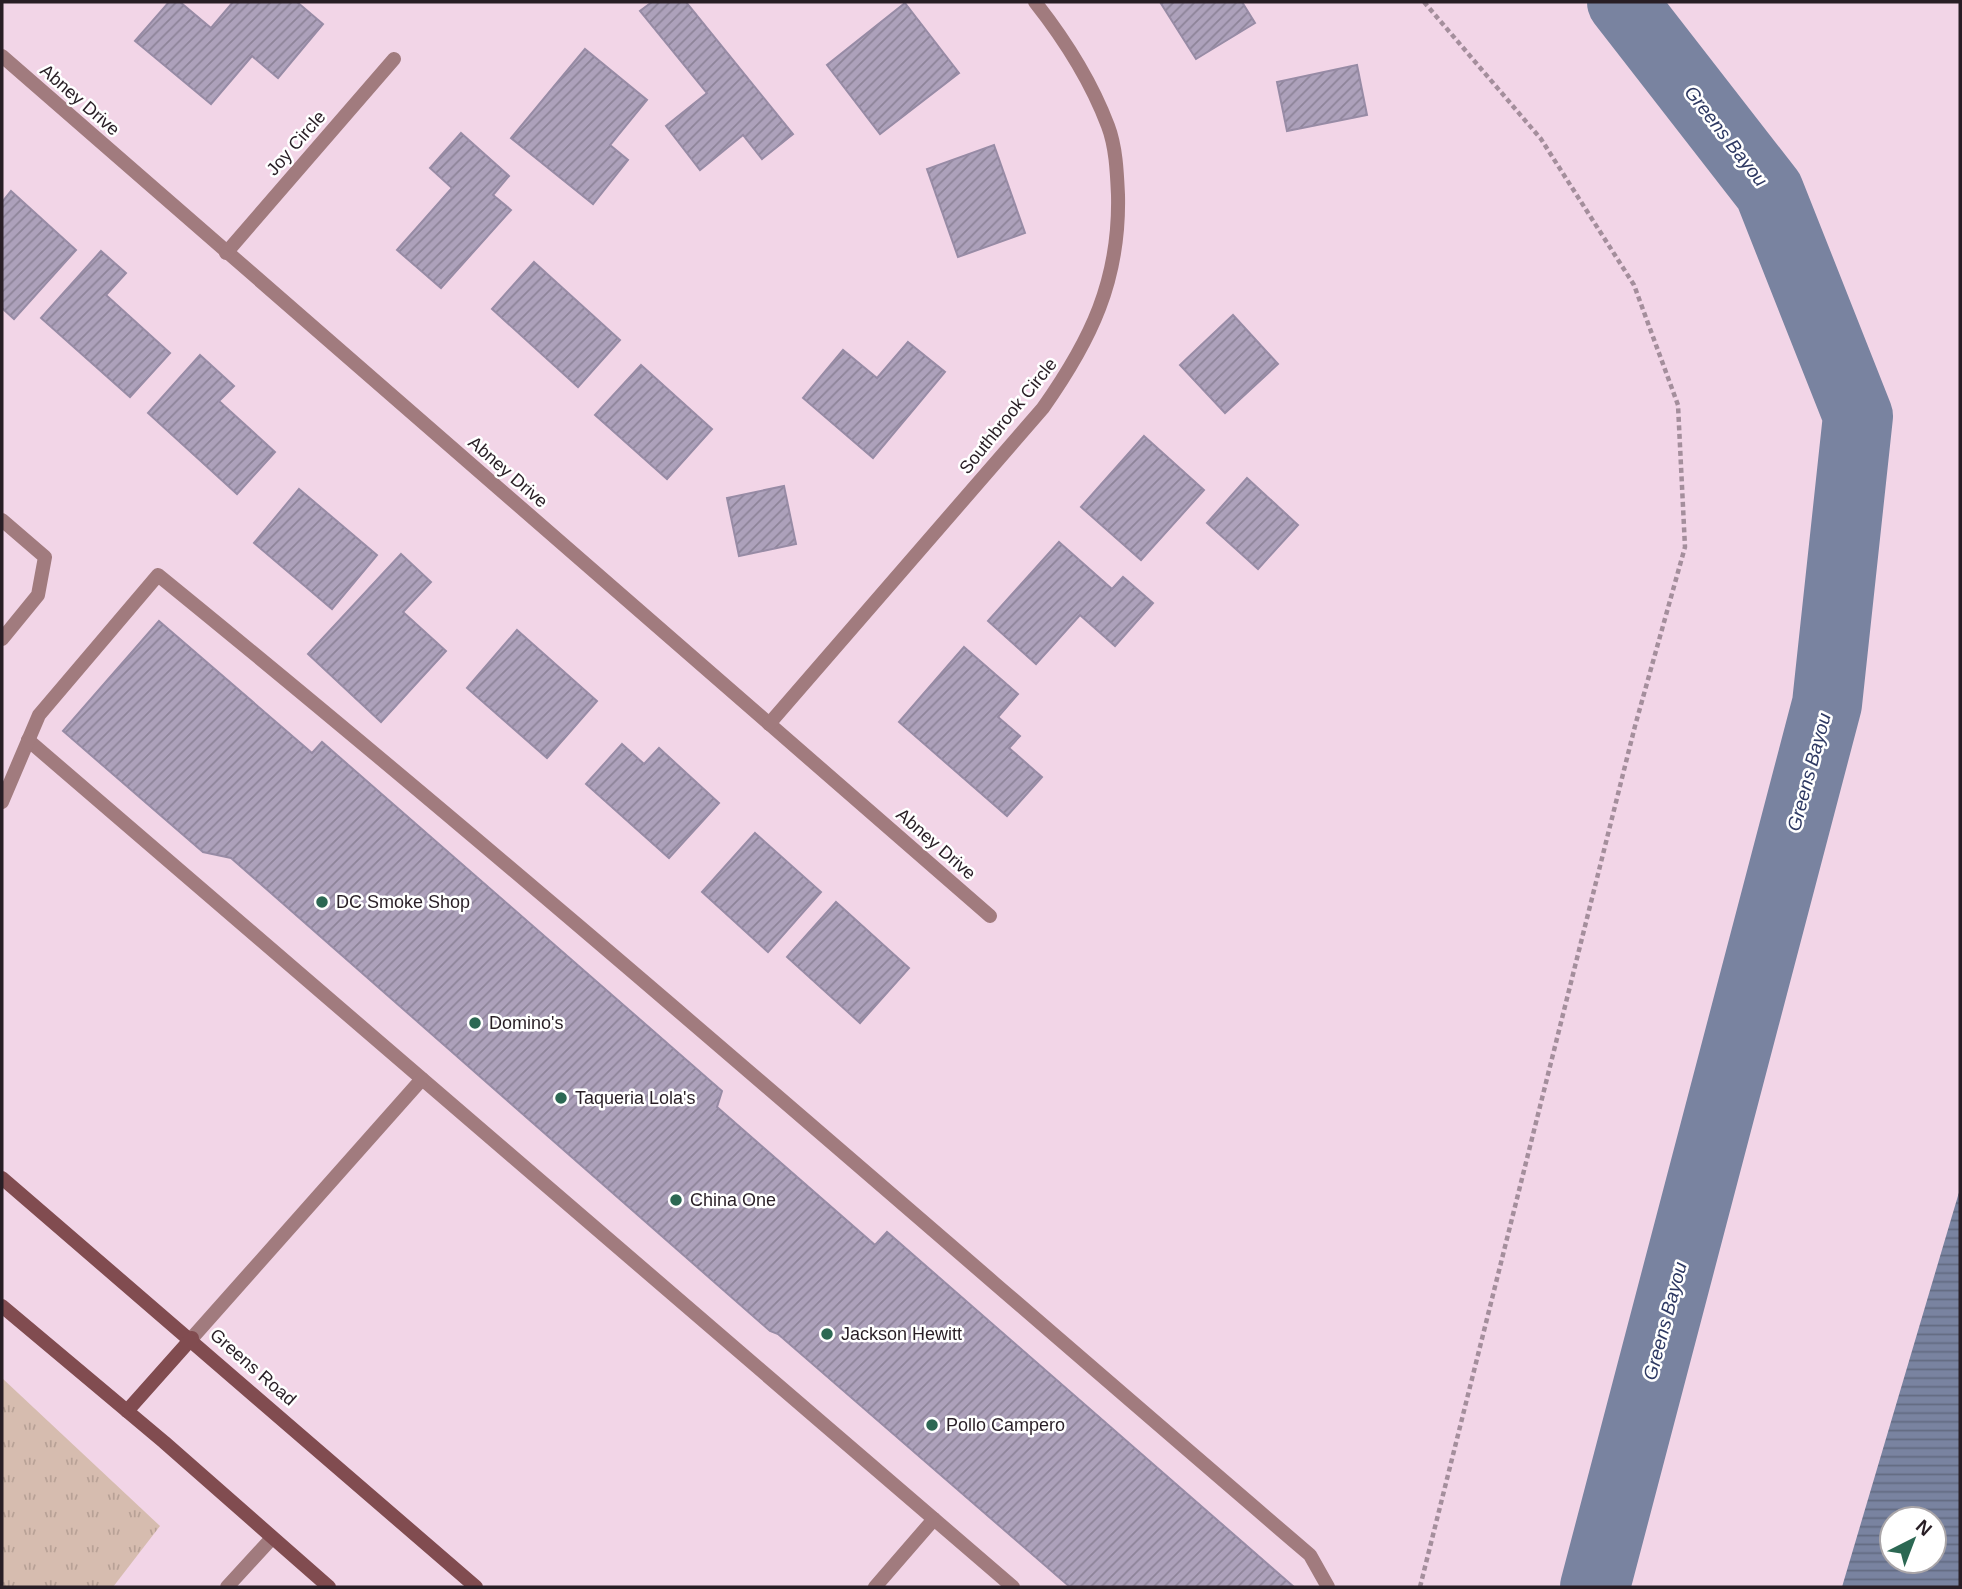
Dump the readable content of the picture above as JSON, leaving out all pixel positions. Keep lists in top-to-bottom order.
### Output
{
  "streets": {
    "main road": ["Greens Road"],
    "street": ["Abney Drive", "Joy Circle", "Southbrook Circle"]
  },
  "crossings": [
    ["Abney Drive", "Joy Circle"],
    ["Abney Drive", "Southbrook Circle"]
  ],
  "water": ["Greens Bayou"],
  "places": [
    "DC Smoke Shop",
    "Domino's",
    "Taqueria Lola's",
    "China One",
    "Jackson Hewitt",
    "Pollo Campero"
  ],
  "north": "top right"
}
